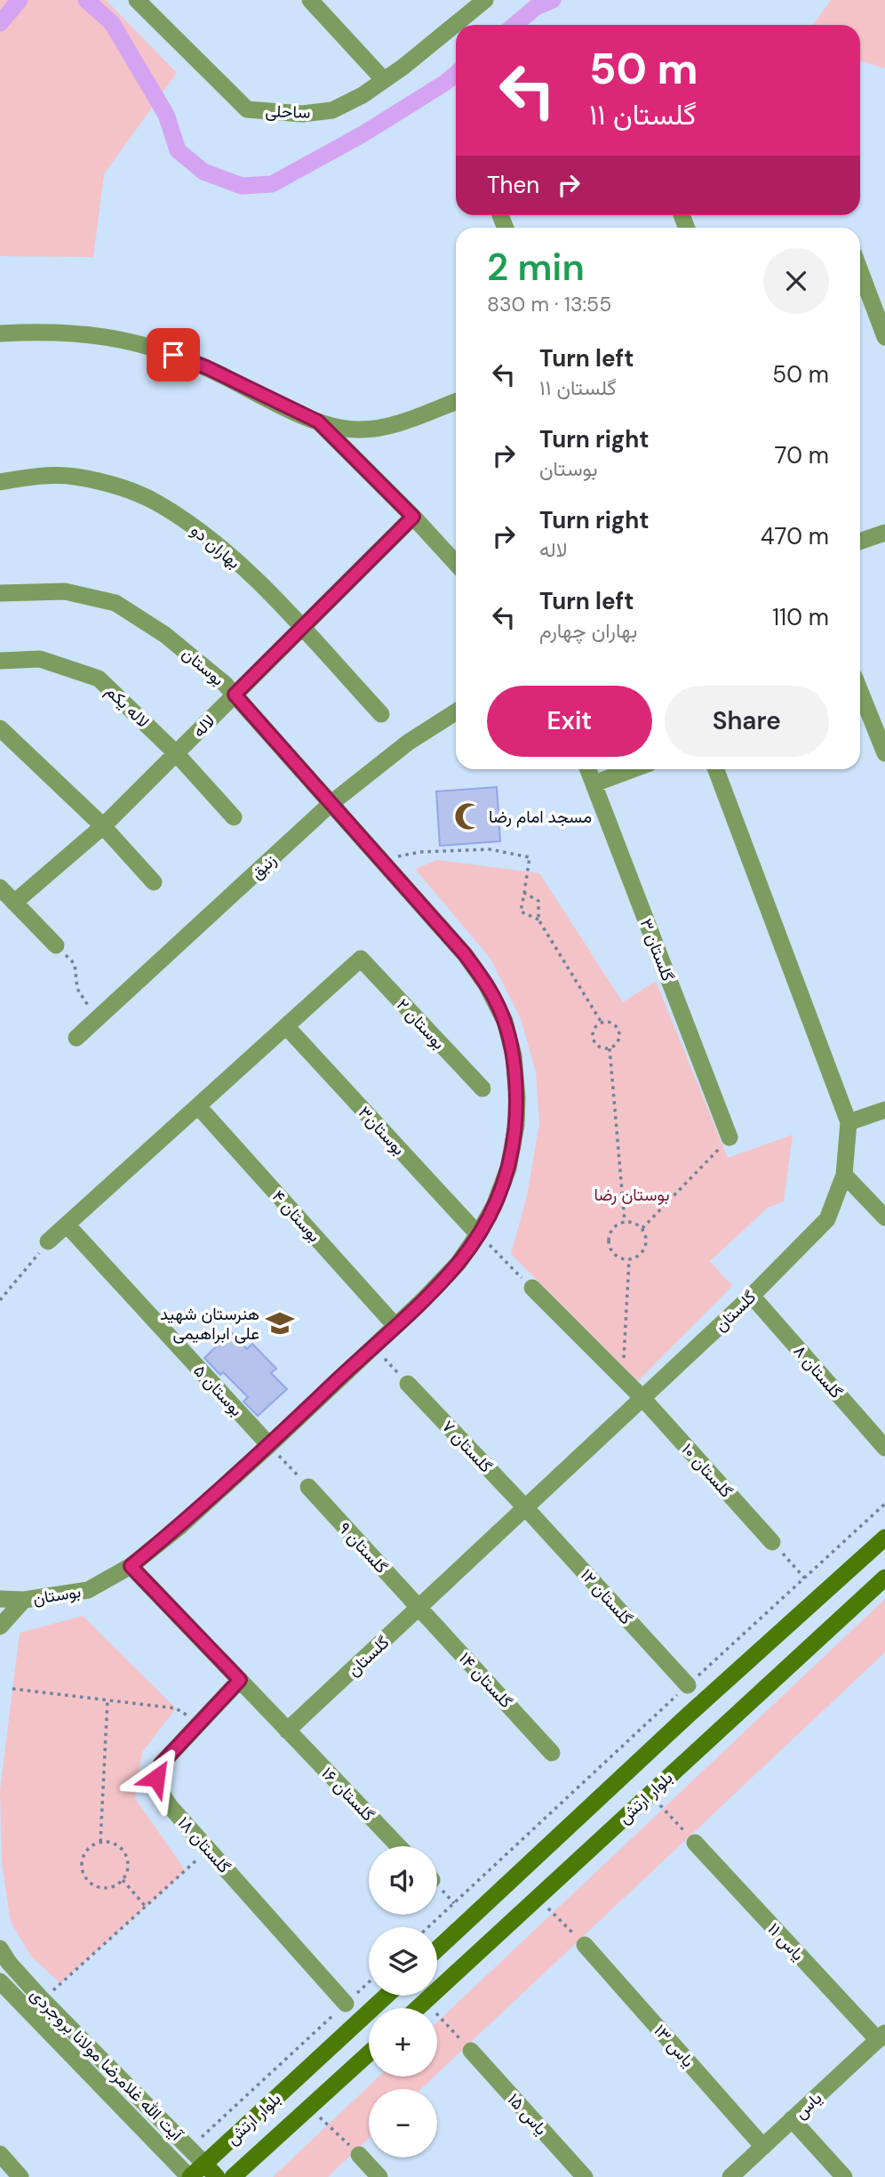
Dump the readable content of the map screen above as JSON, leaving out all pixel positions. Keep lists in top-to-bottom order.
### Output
{
  "streets": {
    "main road": ["بلوار ارتش", "آیت الله غلامرضا مولانا بروجردی"],
    "street": [
      "ساحلی",
      "بهاران دو",
      "بوستان",
      "لاله یکم",
      "لاله",
      "زنبق",
      "گلستان ۳",
      "بوستان ۲",
      "بوستان۳",
      "بوستان ۴",
      "گلستان",
      "گلستان ۸",
      "بوستان ۵",
      "گلستان ۷",
      "گلستان ۱۰",
      "گلستان ۹",
      "گلستان ۱۲",
      "گلستان ۱۴",
      "گلستان ۱۶",
      "گلستان ۱۸",
      "یاس ۱۱",
      "یاس ۱۳",
      "یاس",
      "یاس ۱۵"
    ]
  },
  "crossings": [
    ["بهاران دو", "لاله"],
    ["بوستان", "لاله"],
    ["بوستان", "زنبق"],
    ["بوستان", "بوستان۳"],
    ["بوستان", "بوستان ۴"],
    ["بوستان", "بوستان ۵"],
    ["بوستان", "گلستان ۱۶"],
    ["لاله یکم", "لاله"],
    ["بوستان ۲", "بوستان۳"],
    ["گلستان", "گلستان ۸"],
    ["گلستان", "گلستان ۷"],
    ["گلستان", "گلستان ۱۰"],
    ["گلستان", "گلستان ۹"],
    ["گلستان", "گلستان ۱۲"],
    ["گلستان", "گلستان ۱۴"],
    ["گلستان", "گلستان ۱۶"],
    ["گلستان ۷", "گلستان ۱۲"],
    ["گلستان ۹", "گلستان ۱۴"],
    ["گلستان ۱۶", "گلستان ۱۸"],
    ["بلوار ارتش", "آیت الله غلامرضا مولانا بروجردی"],
    ["یاس ۱۱", "یاس"],
    ["یاس ۱۳", "یاس"]
  ],
  "parks": ["بوستان رضا"],
  "places": {
    "mosque": ["مسجد امام رضا"],
    "school or university": ["هنرستان شهید علی ابراهیمی"]
  },
  "page": {
    "turn": ["50 m", "گلستان ۱۱"],
    "then": "Then",
    "heading": ["2 min", "830 m · 13:55"],
    "list": [
      {
        "name": "Turn left",
        "note": "گلستان ۱۱",
        "value": "50 m"
      },
      {
        "name": "Turn right",
        "note": "بوستان",
        "value": "70 m"
      },
      {
        "name": "Turn right",
        "note": "لاله",
        "value": "470 m"
      },
      {
        "name": "Turn left",
        "note": "بهاران چهارم",
        "value": "110 m"
      }
    ],
    "buttons": ["Exit", "Share"],
    "map_buttons": ["+", "−"]
  }
}
